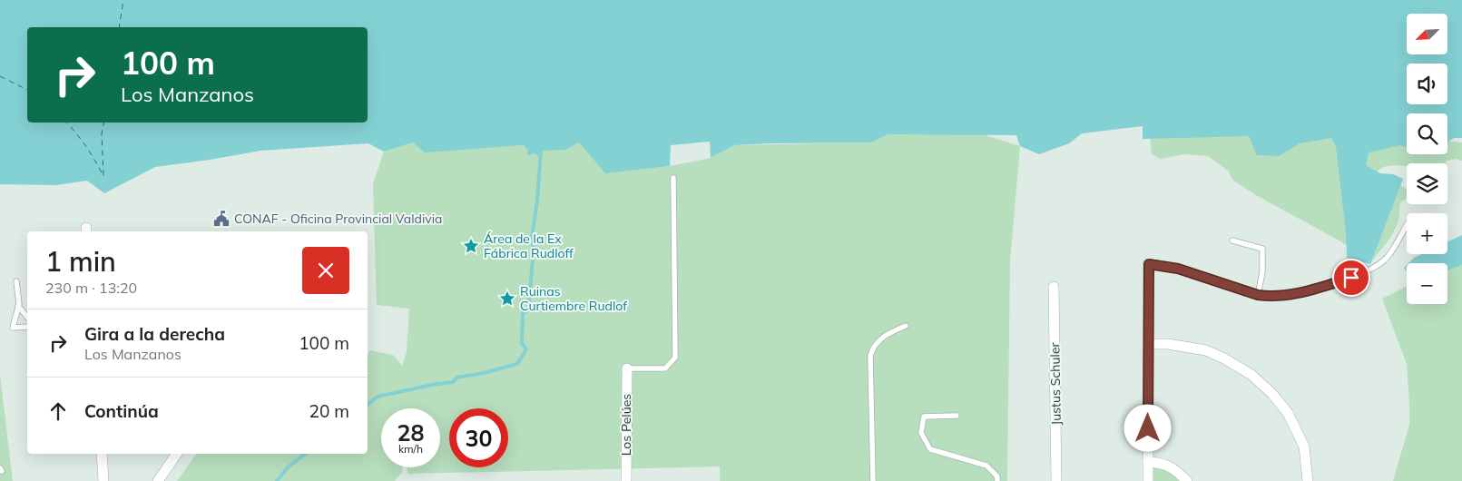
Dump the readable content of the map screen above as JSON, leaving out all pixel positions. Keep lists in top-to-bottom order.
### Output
{
  "streets": {
    "street": ["Justus Schuler", "Los Pelúes"]
  },
  "places": {
    "public building": ["CONAF - Oficina Provincial Valdivia"],
    "place": ["Área de la Ex Fábrica Rudloff", "Ruinas Curtiembre Rudlof"]
  },
  "north": "bottom left",
  "page": {
    "map_buttons": ["+", "−"],
    "turn": ["100 m", "Los Manzanos"],
    "heading": ["1 min", "230 m · 13:20"],
    "list": [
      {
        "name": "Gira a la derecha",
        "note": "Los Manzanos",
        "value": "100 m"
      },
      {
        "name": "Continúa",
        "value": "20 m"
      }
    ],
    "speed": "28 km/h",
    "limit": "30"
  }
}
